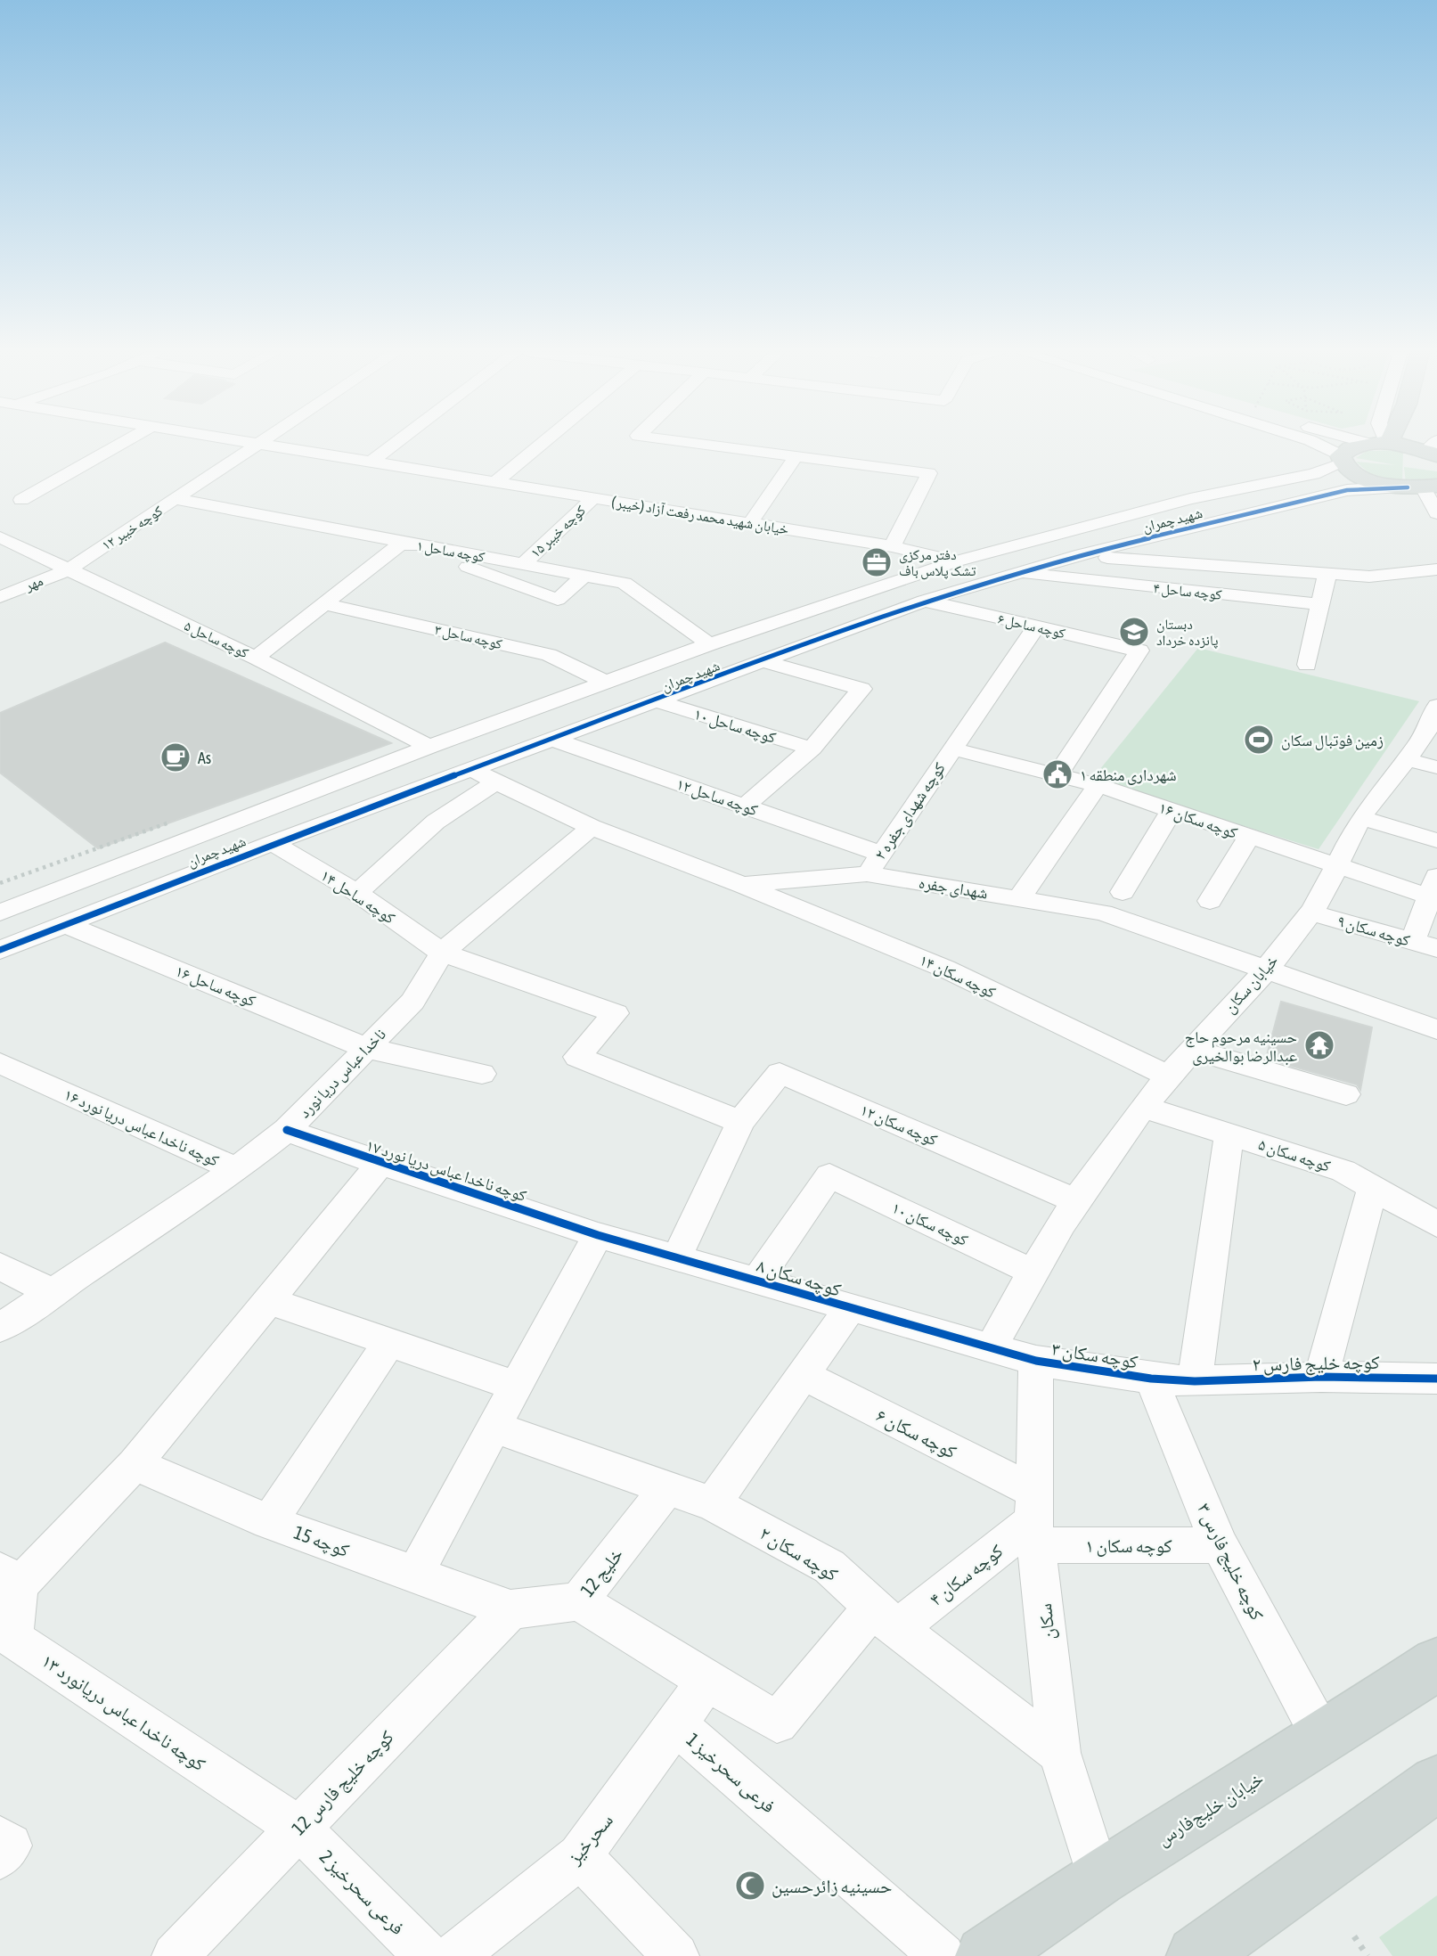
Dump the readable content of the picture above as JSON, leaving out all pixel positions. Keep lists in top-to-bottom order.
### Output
{
  "streets": {
    "main road": ["خیابان خلیج‌فارس"],
    "street": [
      "( خیبر) خیابان شهید محمد رفعت آزاد",
      "شهید چمران",
      "کوچه خیبر ۱۲",
      "کوچه خیبر ۱۵",
      "کوچه ساحل ۱",
      "مهر",
      "کوچه ساحل ۴",
      "کوچه ساحل ۶",
      "کوچه ساحل ۳",
      "کوچه ساحل ۵",
      "کوچه ساحل ۱۰",
      "کوچه ساحل ۱۲",
      "کوچه شهدای جفره ۲",
      "کوچه سکان ۱۶",
      "شهدای جفره",
      "کوچه ساحل ۱۴",
      "کوچه سکان ۹",
      "کوچه سکان ۱۴",
      "خیابان سکان",
      "کوچه ساحل ۱۶",
      "ناخدا عباس دریا نورد",
      "کوچه سکان ۱۲",
      "کوچه ناخدا عباس دریا نورد ۱۶",
      "کوچه سکان ۵",
      "کوچه ناخدا عباس دریا نورد ۱۷",
      "کوچه سکان ۱۰",
      "کوچه سکان ۸",
      "کوچه سکان ۳",
      "کوچه خلیج فارس ۲",
      "کوچه سکان ۶",
      "کوچه 15",
      "کوچه سکان ۱",
      "کوچه سکان ۲",
      "کوچه خلیج فارس ۳",
      "خلیج 12",
      "کوچه سکان ۴",
      "سکان",
      "کوچه ناخدا عباس دریانورد ۱۳",
      "فرعی سحرخیز 1",
      "کوچه خلیج فارس 12",
      "سحرخیز",
      "فرعی سحرخیز 2"
    ]
  },
  "crossings": [
    ["( خیبر) خیابان شهید محمد رفعت آزاد", "شهید چمران"],
    ["( خیبر) خیابان شهید محمد رفعت آزاد", "کوچه خیبر ۱۵"],
    ["شهید چمران", "کوچه ساحل ۱"],
    ["شهید چمران", "کوچه ساحل ۴"],
    ["شهید چمران", "کوچه ساحل ۶"],
    ["شهید چمران", "کوچه ساحل ۳"],
    ["شهید چمران", "کوچه ساحل ۵"],
    ["شهید چمران", "کوچه ساحل ۱۰"],
    ["شهید چمران", "کوچه ساحل ۱۲"],
    ["شهید چمران", "شهدای جفره"],
    ["شهید چمران", "کوچه ساحل ۱۴"],
    ["شهید چمران", "کوچه ساحل ۱۶"],
    ["کوچه خیبر ۱۲", "کوچه ساحل ۱"],
    ["کوچه خیبر ۱۲", "مهر"],
    ["کوچه خیبر ۱۲", "کوچه ساحل ۵"],
    ["کوچه خیبر ۱۵", "کوچه ساحل ۱"],
    ["مهر", "کوچه ساحل ۵"],
    ["کوچه ساحل ۶", "کوچه شهدای جفره ۲"],
    ["کوچه ساحل ۶", "کوچه سکان ۱۶"],
    ["کوچه ساحل ۱۲", "کوچه شهدای جفره ۲"],
    ["کوچه ساحل ۱۲", "شهدای جفره"],
    ["کوچه شهدای جفره ۲", "کوچه سکان ۱۶"],
    ["کوچه شهدای جفره ۲", "شهدای جفره"],
    ["کوچه سکان ۱۶", "خیابان سکان"],
    ["شهدای جفره", "کوچه سکان ۱۴"],
    ["شهدای جفره", "خیابان سکان"],
    ["شهدای جفره", "ناخدا عباس دریا نورد"],
    ["کوچه ساحل ۱۴", "ناخدا عباس دریا نورد"],
    ["کوچه ساحل ۱۴", "کوچه سکان ۱۲"],
    ["کوچه سکان ۹", "خیابان سکان"],
    ["کوچه سکان ۱۴", "خیابان سکان"],
    ["خیابان سکان", "کوچه سکان ۱۲"],
    ["خیابان سکان", "کوچه سکان ۵"],
    ["خیابان سکان", "کوچه سکان ۱۰"],
    ["خیابان سکان", "کوچه سکان ۸"],
    ["خیابان سکان", "کوچه سکان ۳"],
    ["کوچه ساحل ۱۶", "ناخدا عباس دریا نورد"],
    ["ناخدا عباس دریا نورد", "کوچه ناخدا عباس دریا نورد ۱۶"],
    ["ناخدا عباس دریا نورد", "کوچه ناخدا عباس دریا نورد ۱۷"],
    ["کوچه ناخدا عباس دریا نورد ۱۷", "کوچه سکان ۸"],
    ["کوچه سکان ۱۰", "کوچه سکان ۸"],
    ["کوچه سکان ۸", "کوچه سکان ۳"],
    ["کوچه سکان ۳", "کوچه خلیج فارس ۲"],
    ["کوچه سکان ۳", "کوچه خلیج فارس ۳"],
    ["کوچه سکان ۳", "سکان"],
    ["کوچه سکان ۶", "کوچه سکان ۱"],
    ["کوچه سکان ۶", "کوچه سکان ۴"],
    ["کوچه سکان ۶", "سکان"],
    ["کوچه 15", "خلیج 12"],
    ["کوچه 15", "کوچه خلیج فارس 12"],
    ["کوچه سکان ۱", "کوچه خلیج فارس ۳"],
    ["کوچه سکان ۱", "کوچه سکان ۴"],
    ["کوچه سکان ۱", "سکان"],
    ["کوچه سکان ۲", "خلیج 12"],
    ["کوچه سکان ۲", "کوچه سکان ۴"],
    ["کوچه سکان ۲", "سکان"],
    ["کوچه خلیج فارس ۳", "خیابان خلیج‌فارس"],
    ["خلیج 12", "کوچه خلیج فارس 12"],
    ["کوچه سکان ۴", "سکان"],
    ["سکان", "خیابان خلیج‌فارس"],
    ["کوچه ناخدا عباس دریانورد ۱۳", "کوچه خلیج فارس 12"],
    ["کوچه ناخدا عباس دریانورد ۱۳", "فرعی سحرخیز 2"],
    ["فرعی سحرخیز 1", "سحرخیز"],
    ["کوچه خلیج فارس 12", "فرعی سحرخیز 2"]
  ],
  "places": {
    "office": ["دفتر مرکزی تشک پلاس باف"],
    "school or university": ["دبستان پانزده خرداد"],
    "sports": ["زمین فوتبال سکان"],
    "cafe": ["As"],
    "public building": ["شهرداری منطقه ١"],
    "temple": ["حسینیه مرحوم حاج عبدالرضا بوالخیری"],
    "mosque": ["حسینیه زائرحسین"]
  }
}
